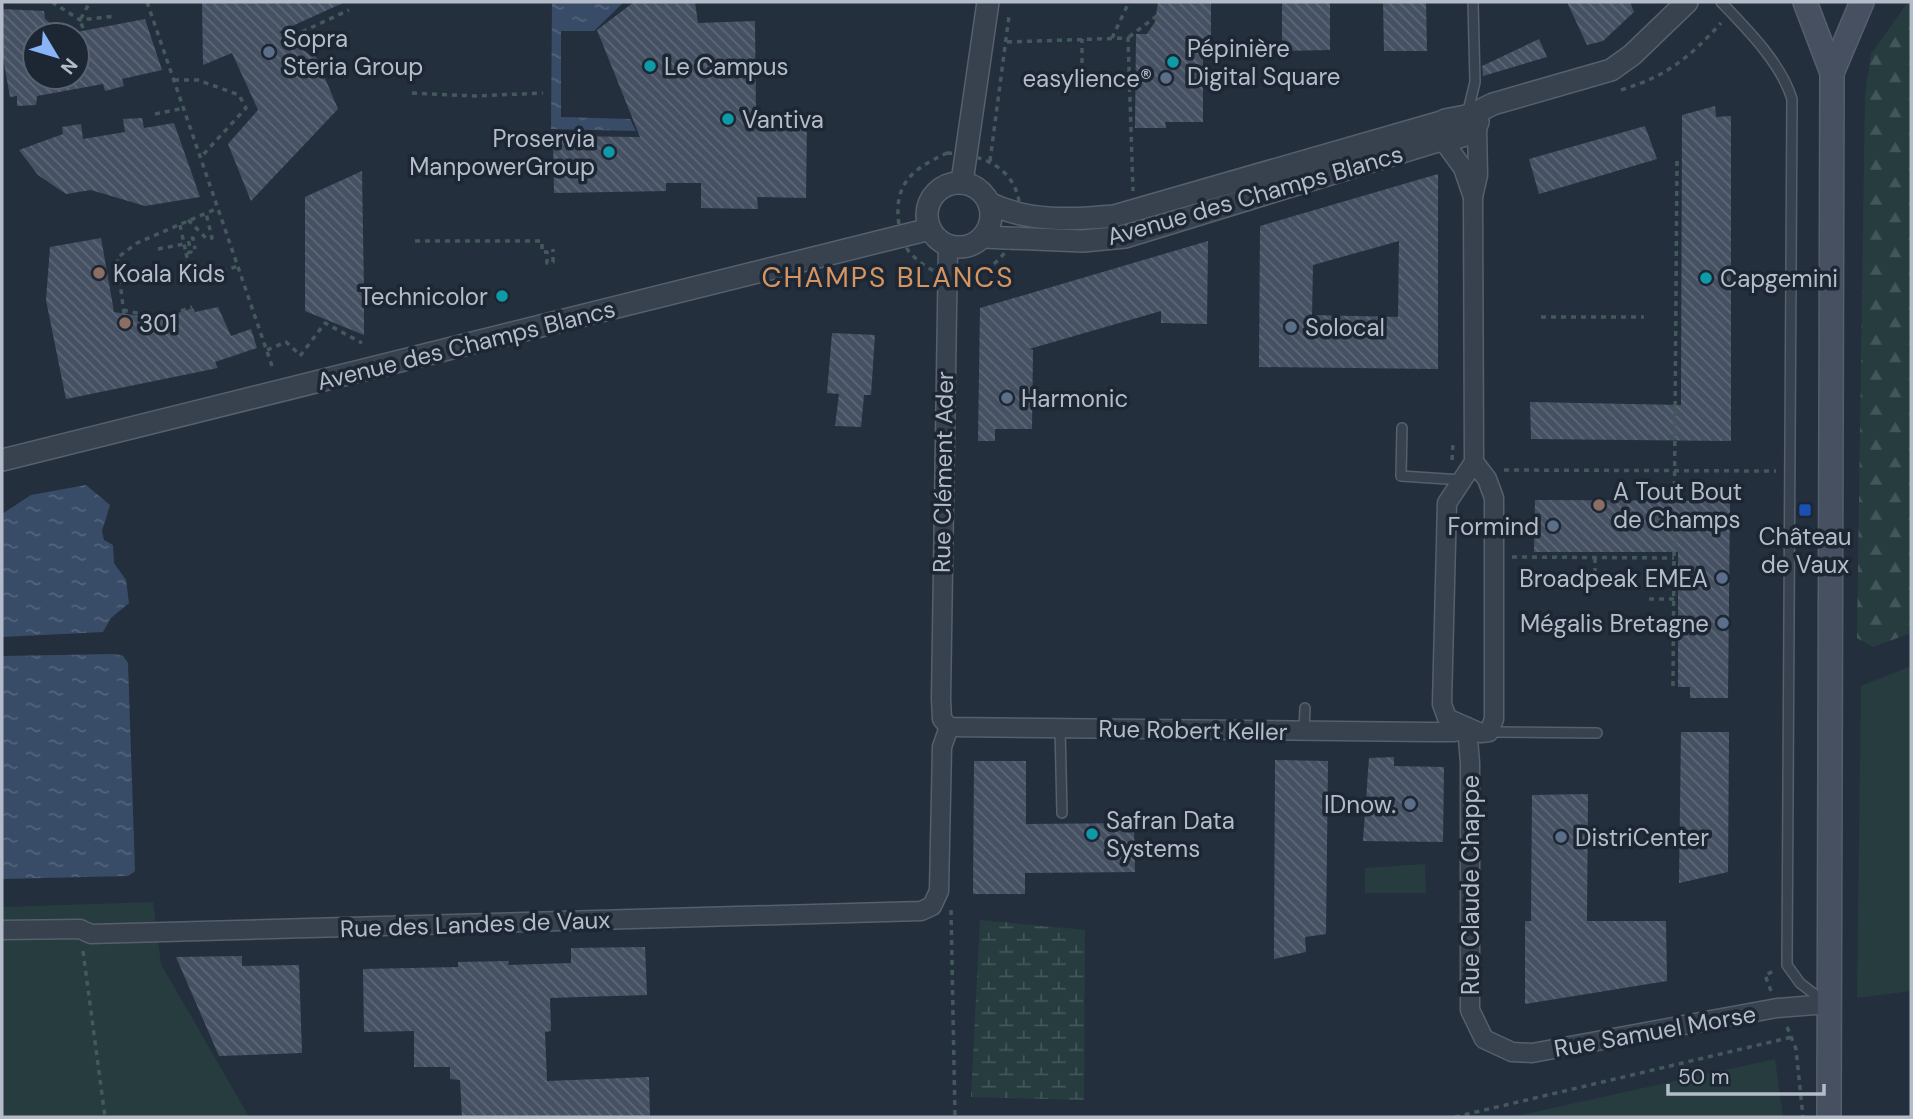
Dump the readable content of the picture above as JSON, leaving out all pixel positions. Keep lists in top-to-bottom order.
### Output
{
  "streets": {
    "street": [
      "Avenue des Champs Blancs",
      "Rue Clément Ader",
      "Rue Robert Keller",
      "Rue Claude Chappe",
      "Rue des Landes de Vaux",
      "Rue Samuel Morse"
    ]
  },
  "crossings": [
    ["Avenue des Champs Blancs", "Rue Clément Ader"],
    ["Rue Clément Ader", "Rue Robert Keller"],
    ["Rue Robert Keller", "Rue Claude Chappe"],
    ["Rue Claude Chappe", "Rue Samuel Morse"]
  ],
  "districts": ["CHAMPS BLANCS"],
  "places": {
    "other": [
      "Sopra Steria Group",
      "Pépinière Digital Square",
      "Le Campus",
      "easylience®",
      "Vantiva",
      "Proservia ManpowerGroup",
      "Koala Kids",
      "Capgemini",
      "Technicolor",
      "301",
      "Solocal",
      "Harmonic",
      "A Tout Bout de Champs",
      "Formind",
      "Broadpeak EMEA",
      "Mégalis Bretagne",
      "IDnow.",
      "Safran Data Systems",
      "DistriCenter"
    ],
    "transit": ["Château de Vaux"]
  },
  "scale_bar": "50 m",
  "north": "bottom right"
}
